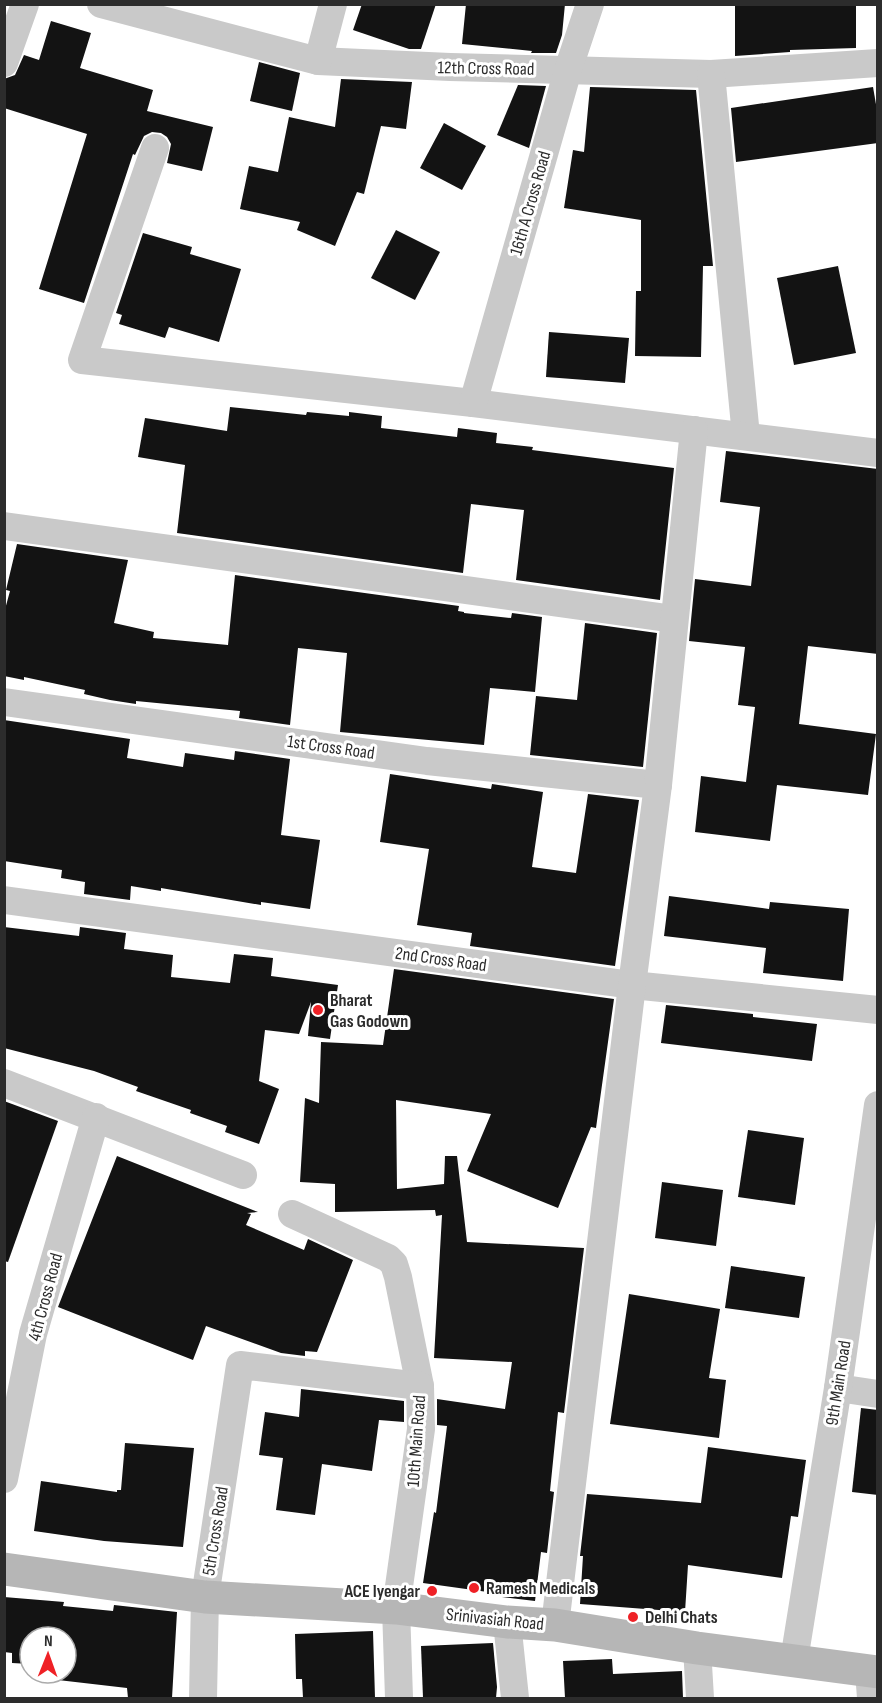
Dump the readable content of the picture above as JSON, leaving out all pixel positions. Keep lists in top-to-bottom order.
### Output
{
  "streets": {
    "street": [
      "12th Cross Road",
      "16th A Cross Road",
      "1st Cross Road",
      "2nd Cross Road",
      "4th Cross Road",
      "9th Main Road",
      "10th Main Road",
      "5th Cross Road",
      "Srinivasiah Road"
    ]
  },
  "crossings": [
    ["12th Cross Road", "16th A Cross Road"],
    ["9th Main Road", "Srinivasiah Road"],
    ["10th Main Road", "5th Cross Road"],
    ["10th Main Road", "Srinivasiah Road"],
    ["5th Cross Road", "Srinivasiah Road"]
  ],
  "places": [
    "Bharat Gas Godown",
    "Ramesh Medicals",
    "ACE Iyengar",
    "Delhi Chats"
  ],
  "north": "top"
}
